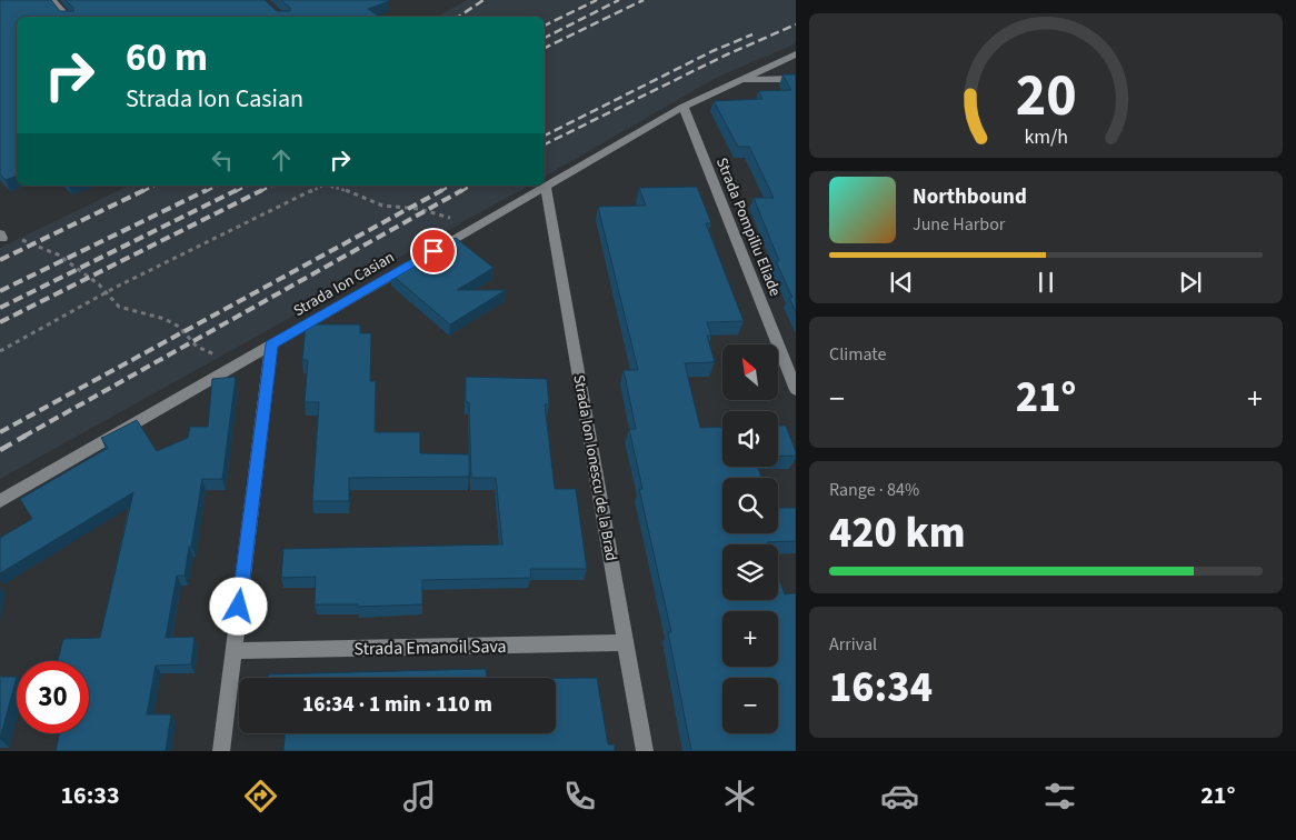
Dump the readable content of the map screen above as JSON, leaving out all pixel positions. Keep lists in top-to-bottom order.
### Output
{
  "streets": {
    "street": [
      "Strada Pompiliu Eliade",
      "Strada Ion Casian",
      "Strada Ion Ionescu de la Brad",
      "Strada Emanoil Sava"
    ]
  },
  "crossings": [
    ["Strada Pompiliu Eliade", "Strada Ion Casian"],
    ["Strada Ion Casian", "Strada Ion Ionescu de la Brad"],
    ["Strada Ion Ionescu de la Brad", "Strada Emanoil Sava"]
  ],
  "north": "top left",
  "page": {
    "turn": ["60 m", "Strada Ion Casian"],
    "song": ["Northbound", "June Harbor"],
    "tile": [
      "Climate",
      ["Range · 84%", "420 km"],
      ["Arrival", "16:34"]
    ],
    "map_buttons": ["+", "−"],
    "heat": ["−", "21°", "+"],
    "limit": "30",
    "trip": "16:34 · 1 min · 110 m",
    "tabs": ["16:33", "21°"],
    "gauge": ["20", "km/h"]
  }
}
